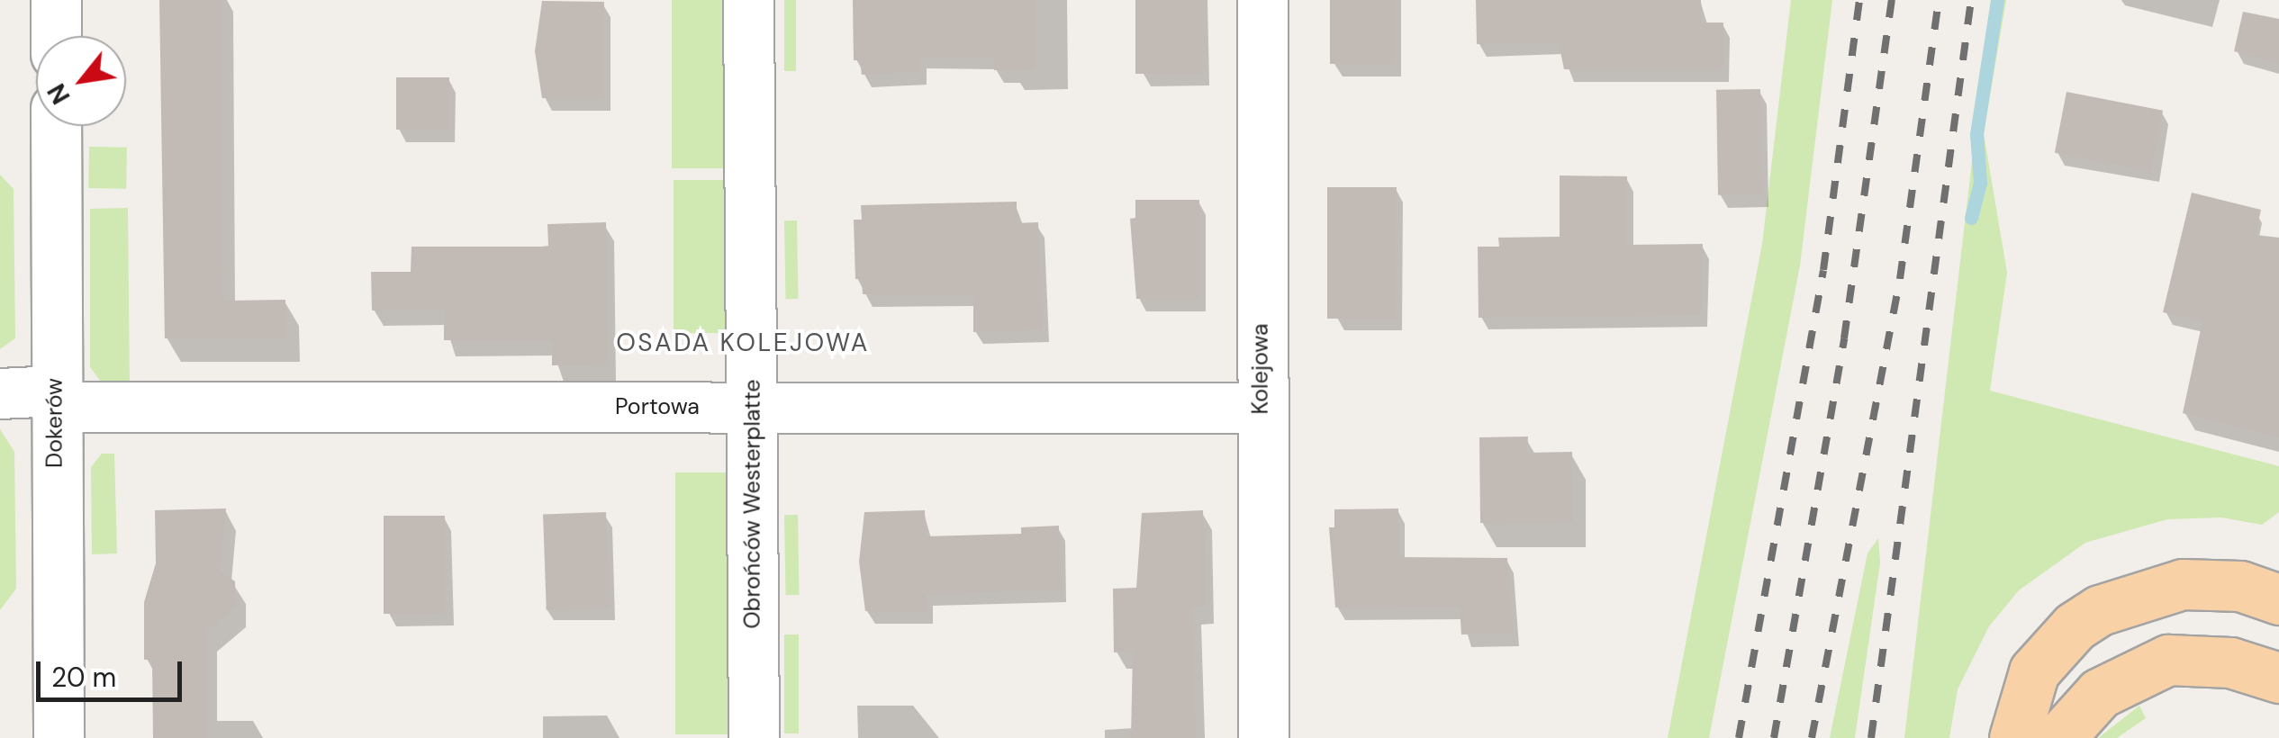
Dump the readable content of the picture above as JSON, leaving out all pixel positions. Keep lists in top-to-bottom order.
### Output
{
  "streets": {
    "street": [
      "Kolejowa",
      "Portowa",
      "Dokerów",
      "Obrońców Westerplatte"
    ]
  },
  "crossings": [
    ["Kolejowa", "Portowa"],
    ["Portowa", "Dokerów"],
    ["Portowa", "Obrońców Westerplatte"]
  ],
  "districts": ["OSADA KOLEJOWA"],
  "scale_bar": "20 m",
  "north": "bottom left"
}
